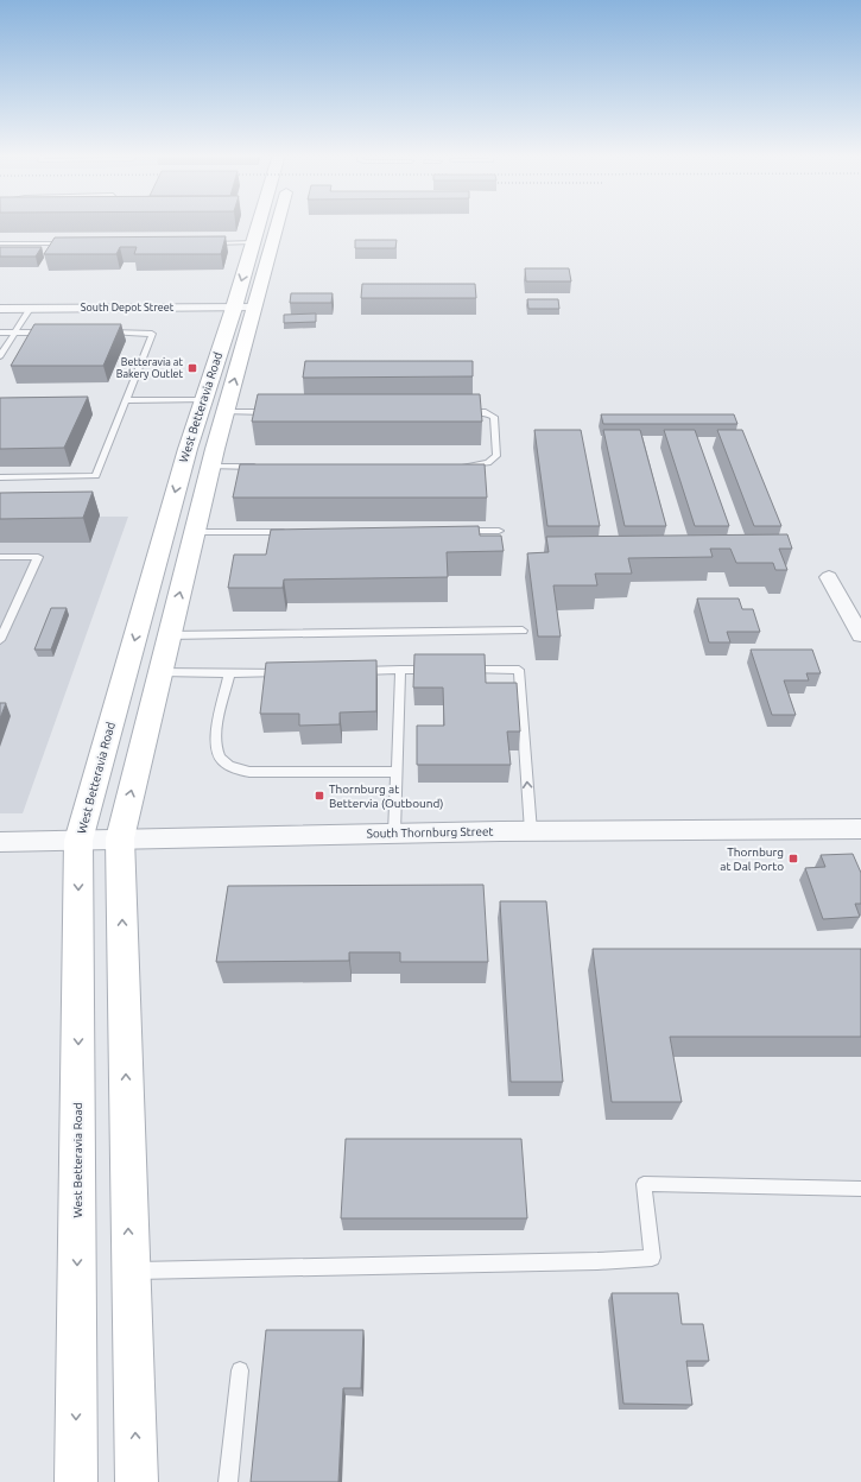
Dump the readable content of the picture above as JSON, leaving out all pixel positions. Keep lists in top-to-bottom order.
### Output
{
  "streets": {
    "main road": ["West Betteravia Road"],
    "street": ["South Depot Street", "South Thornburg Street"]
  },
  "crossings": [
    ["South Depot Street", "West Betteravia Road"],
    ["West Betteravia Road", "South Thornburg Street"]
  ],
  "places": {
    "transit": ["Betteravia at Bakery Outlet", "Thornburg at Bettervia (Outbound)", "Thornburg at Dal Porto"]
  }
}
